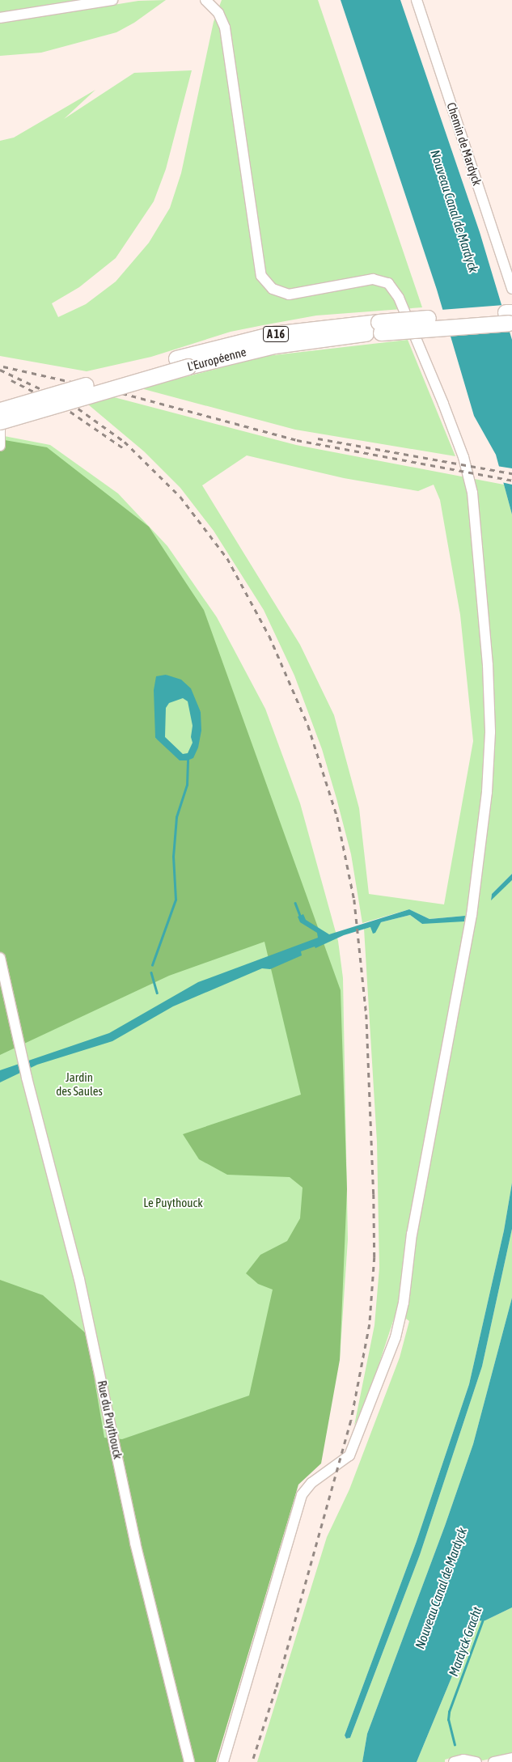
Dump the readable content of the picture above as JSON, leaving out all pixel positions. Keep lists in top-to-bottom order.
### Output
{
  "streets": {
    "highway": ["A 16", "L'Européenne"],
    "street": ["Chemin de Mardyck", "Rue du Puythouck"]
  },
  "water": ["Nouveau Canal de Mardyck", "Mardyck Gracht"],
  "parks": ["Jardin des Saules", "Le Puythouck"]
}
